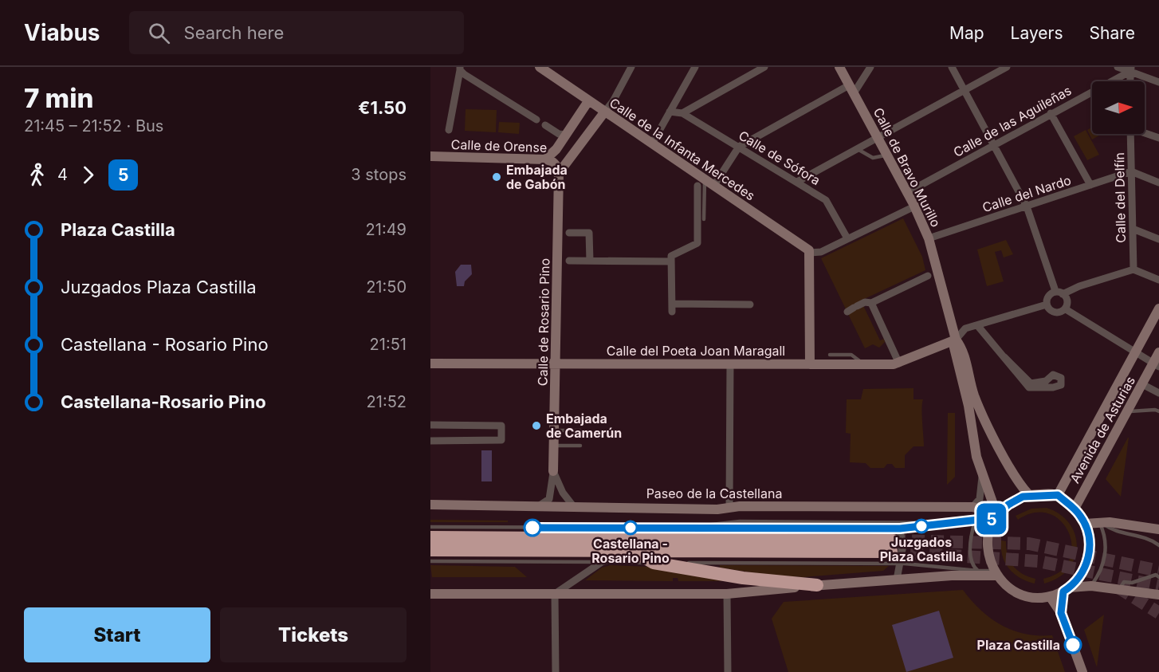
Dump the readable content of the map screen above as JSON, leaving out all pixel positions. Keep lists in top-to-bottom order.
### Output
{
  "streets": {
    "main road": [
      "Calle de Orense",
      "Calle de la Infanta Mercedes",
      "Calle de Bravo Murillo",
      "Calle de Rosario Pino",
      "Calle del Poeta Joan Maragall",
      "Avenida de Asturias",
      "Paseo de la Castellana"
    ],
    "street": [
      "Calle de las Aguileñas",
      "Calle de Sófora",
      "Calle del Nardo",
      "Calle del Delfín"
    ]
  },
  "crossings": [
    ["Calle de las Aguileñas", "Calle de Bravo Murillo"],
    ["Calle de Orense", "Calle de Rosario Pino"],
    ["Calle de Bravo Murillo", "Calle del Nardo"],
    ["Calle de Bravo Murillo", "Calle del Poeta Joan Maragall"],
    ["Calle de Bravo Murillo", "Avenida de Asturias"],
    ["Calle de Bravo Murillo", "Paseo de la Castellana"],
    ["Calle del Nardo", "Calle del Delfín"],
    ["Calle de Rosario Pino", "Calle del Poeta Joan Maragall"],
    ["Calle de Rosario Pino", "Paseo de la Castellana"],
    ["Avenida de Asturias", "Paseo de la Castellana"]
  ],
  "places": [
    "Embajada de Gabón",
    "Embajada de Camerún",
    "Juzgados Plaza Castilla",
    "Castellana - Rosario Pino",
    "Plaza Castilla"
  ],
  "lines": ["bus line 5"],
  "north": "right",
  "page": {
    "header": "Viabus",
    "search": "Search here",
    "nav": ["Map", "Layers", "Share"],
    "heading": ["7 min", "21:45 – 21:52 · Bus", "€1.50"],
    "on_map": "5",
    "legs": ["4", "5", "3 stops"],
    "list": [
      {
        "name": "Plaza Castilla",
        "value": "21:49"
      },
      {
        "name": "Juzgados Plaza Castilla",
        "value": "21:50"
      },
      {
        "name": "Castellana - Rosario Pino",
        "value": "21:51"
      },
      {
        "name": "Castellana-Rosario Pino",
        "value": "21:52"
      }
    ],
    "buttons": ["Start", "Tickets"]
  }
}
